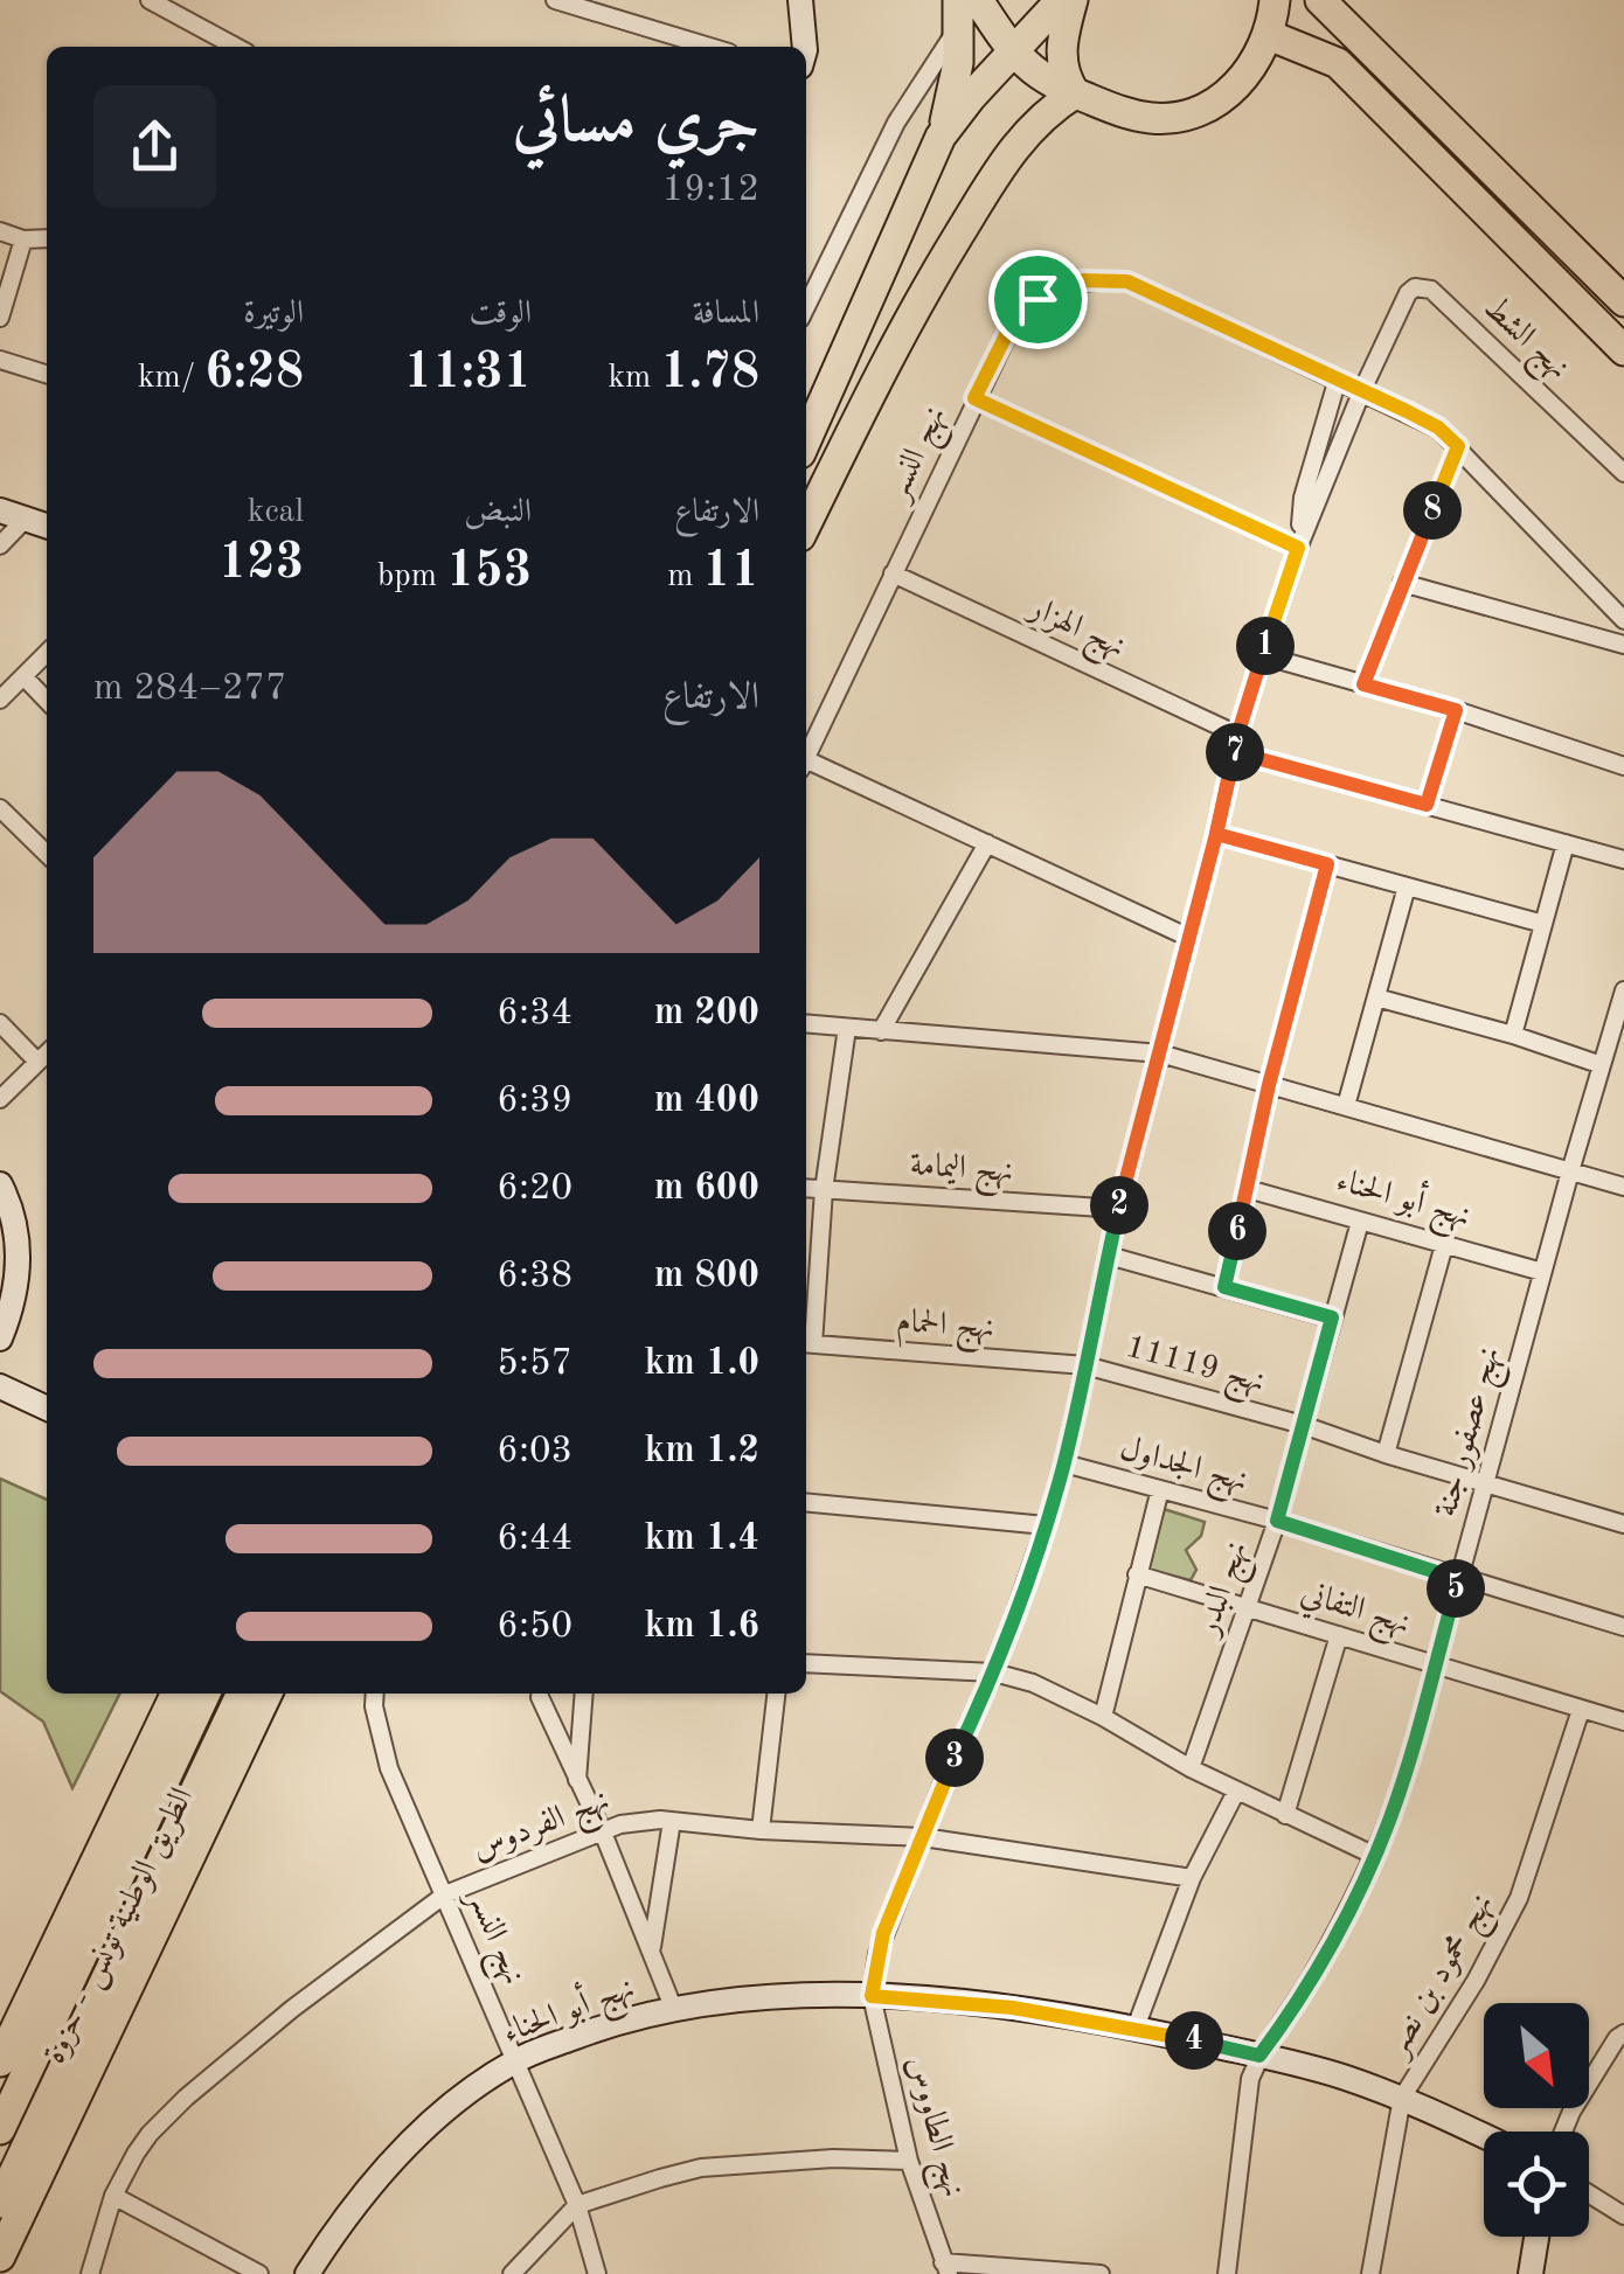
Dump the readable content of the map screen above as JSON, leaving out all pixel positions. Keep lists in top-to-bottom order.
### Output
{
  "streets": {
    "highway": ["الطريق الوطنية تونس - حزوة"],
    "street": [
      "نهج الشط",
      "نهج النسر",
      "نهج الهزار",
      "نهج اليمامة",
      "نهج أبو الحناء",
      "نهج الحمام",
      "نهج 11119",
      "نهج عصفور جنة",
      "نهج الجداول",
      "نهج البدر",
      "نهج التفاني",
      "نهج الفردوس",
      "نهج محمود بن نصر",
      "نهج الطاووس"
    ]
  },
  "crossings": [
    ["نهج الشط", "نهج الطاووس"],
    ["نهج النسر", "نهج الهزار"],
    ["نهج النسر", "نهج أبو الحناء"],
    ["نهج النسر", "نهج الفردوس"],
    ["نهج النسر", "نهج الطاووس"],
    ["نهج الهزار", "نهج الطاووس"],
    ["نهج اليمامة", "نهج الطاووس"],
    ["نهج أبو الحناء", "نهج عصفور جنة"],
    ["نهج أبو الحناء", "نهج البدر"],
    ["نهج أبو الحناء", "نهج محمود بن نصر"],
    ["نهج أبو الحناء", "نهج الطاووس"],
    ["نهج الحمام", "نهج 11119"],
    ["نهج الحمام", "نهج الطاووس"],
    ["نهج 11119", "نهج عصفور جنة"],
    ["نهج 11119", "نهج البدر"],
    ["نهج 11119", "نهج الطاووس"],
    ["نهج عصفور جنة", "نهج الجداول"],
    ["نهج عصفور جنة", "نهج التفاني"],
    ["نهج الجداول", "نهج البدر"],
    ["نهج الجداول", "نهج الطاووس"],
    ["نهج البدر", "نهج التفاني"],
    ["نهج التفاني", "نهج محمود بن نصر"],
    ["نهج الفردوس", "نهج الطاووس"]
  ],
  "north": "bottom right",
  "page": {
    "heading": ["جري مسائي", "19:12"],
    "stats": [
      ["المسافة", "1.78 km"],
      ["الوقت", "11:31"],
      ["الوتيرة", "6:28 /km"],
      ["الارتفاع", "11 m"],
      ["النبض", "153 bpm"],
      ["kcal", "123"]
    ],
    "pins": [
      "8",
      "1",
      "7",
      "2",
      "6",
      "5",
      "3",
      "4"
    ],
    "chart": ["الارتفاع", "277–284 m"],
    "list": [
      {
        "name": "200 m",
        "note": "6:34"
      },
      {
        "name": "400 m",
        "note": "6:39"
      },
      {
        "name": "600 m",
        "note": "6:20"
      },
      {
        "name": "800 m",
        "note": "6:38"
      },
      {
        "name": "1.0 km",
        "note": "5:57"
      },
      {
        "name": "1.2 km",
        "note": "6:03"
      },
      {
        "name": "1.4 km",
        "note": "6:44"
      },
      {
        "name": "1.6 km",
        "note": "6:50"
      }
    ]
  }
}
